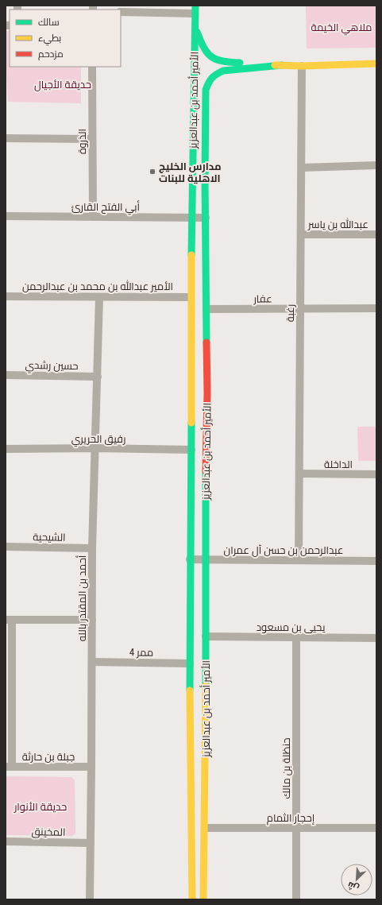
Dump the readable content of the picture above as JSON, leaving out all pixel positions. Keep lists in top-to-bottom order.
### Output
{
  "streets": {
    "street": [
      "الأمير أحمد بن عبدالعزيز",
      "الذروة",
      "أبي الفتح القارئ",
      "عبدالله بن ياسر",
      "الأمير عبدالله بن محمد بن عبدالرحمن",
      "عفار",
      "رغبة",
      "حسين رشدي",
      "رفيق الحريري",
      "الداخلة",
      "الشيحية",
      "عبدالرحمن بن حسن آل عمران",
      "أحمد بن المقتدر بالله",
      "يحيى بن مسعود",
      "ممر 4",
      "جبلة بن حارثة",
      "حنظلة بن مالك",
      "إحجار الثمام",
      "المخينق"
    ]
  },
  "crossings": [
    ["الأمير أحمد بن عبدالعزيز", "أبي الفتح القارئ"],
    ["الأمير أحمد بن عبدالعزيز", "الأمير عبدالله بن محمد بن عبدالرحمن"],
    ["الأمير أحمد بن عبدالعزيز", "عفار"],
    ["الأمير أحمد بن عبدالعزيز", "رفيق الحريري"],
    ["الأمير أحمد بن عبدالعزيز", "عبدالرحمن بن حسن آل عمران"],
    ["الأمير أحمد بن عبدالعزيز", "يحيى بن مسعود"],
    ["الأمير أحمد بن عبدالعزيز", "ممر 4"],
    ["الأمير أحمد بن عبدالعزيز", "إحجار الثمام"],
    ["الذروة", "أبي الفتح القارئ"],
    ["عبدالله بن ياسر", "رغبة"],
    ["الأمير عبدالله بن محمد بن عبدالرحمن", "أحمد بن المقتدر بالله"],
    ["عفار", "رغبة"],
    ["رغبة", "الداخلة"],
    ["رغبة", "عبدالرحمن بن حسن آل عمران"],
    ["حسين رشدي", "أحمد بن المقتدر بالله"],
    ["رفيق الحريري", "أحمد بن المقتدر بالله"],
    ["الشيحية", "أحمد بن المقتدر بالله"],
    ["أحمد بن المقتدر بالله", "ممر 4"],
    ["أحمد بن المقتدر بالله", "جبلة بن حارثة"],
    ["أحمد بن المقتدر بالله", "المخينق"],
    ["يحيى بن مسعود", "حنظلة بن مالك"],
    ["حنظلة بن مالك", "إحجار الثمام"]
  ],
  "parks": ["ملاهي الخيمة", "حديقة الأجيال", "حديقة الأنوار"],
  "places": ["مدارس الخليج الاهلية للبنات"],
  "legend": ["سالك", "بطيء", "مزدحم"],
  "north": "bottom left"
}
